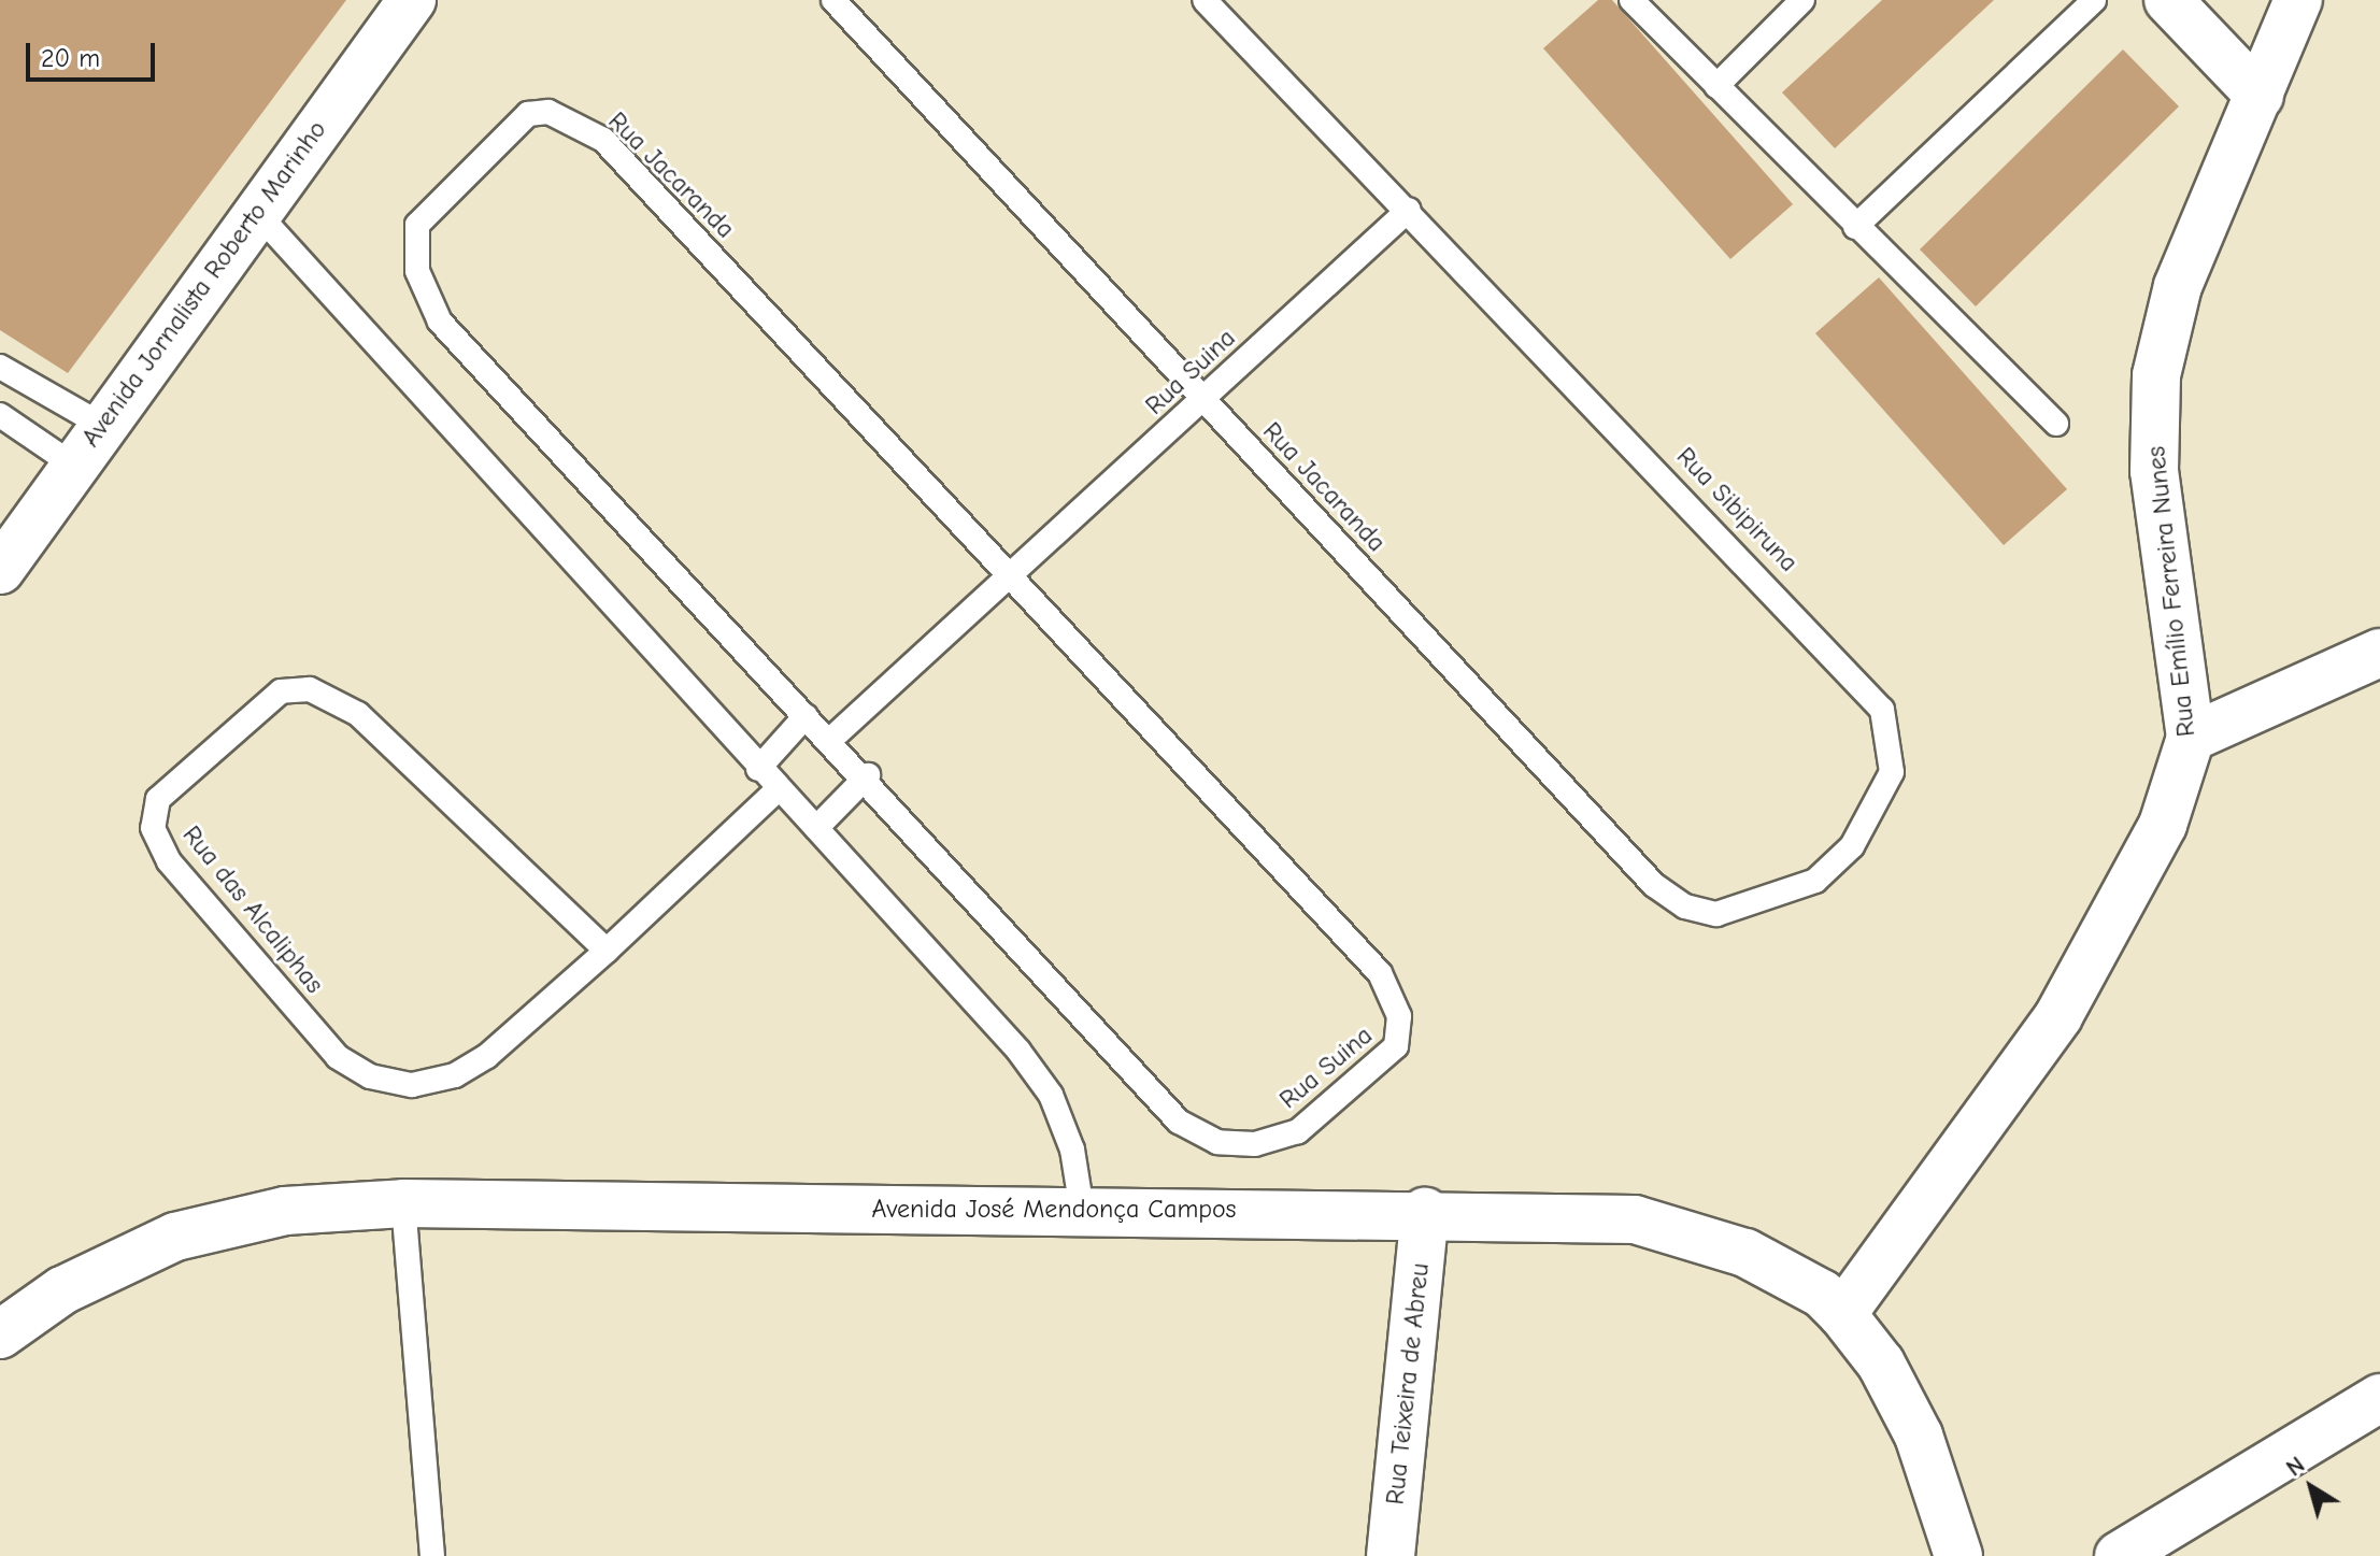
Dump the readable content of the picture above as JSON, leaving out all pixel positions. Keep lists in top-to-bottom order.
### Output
{
  "streets": {
    "main road": [
      "Avenida Jornalista Roberto Marinho",
      "Rua Emílio Ferreira Nunes",
      "Avenida José Mendonça Campos",
      "Rua Teixeira de Abreu"
    ],
    "lane": [
      "Rua Jacaranda",
      "Rua Suina",
      "Rua Sibipiruna",
      "Rua das Alcaliphas"
    ]
  },
  "crossings": [
    ["Rua Jacaranda", "Rua Suina"],
    ["Rua Jacaranda", "Rua Sibipiruna"],
    ["Rua Suina", "Rua Sibipiruna"],
    ["Rua Emílio Ferreira Nunes", "Avenida José Mendonça Campos"],
    ["Avenida José Mendonça Campos", "Rua Teixeira de Abreu"]
  ],
  "scale_bar": "20 m",
  "north": "top left"
}
